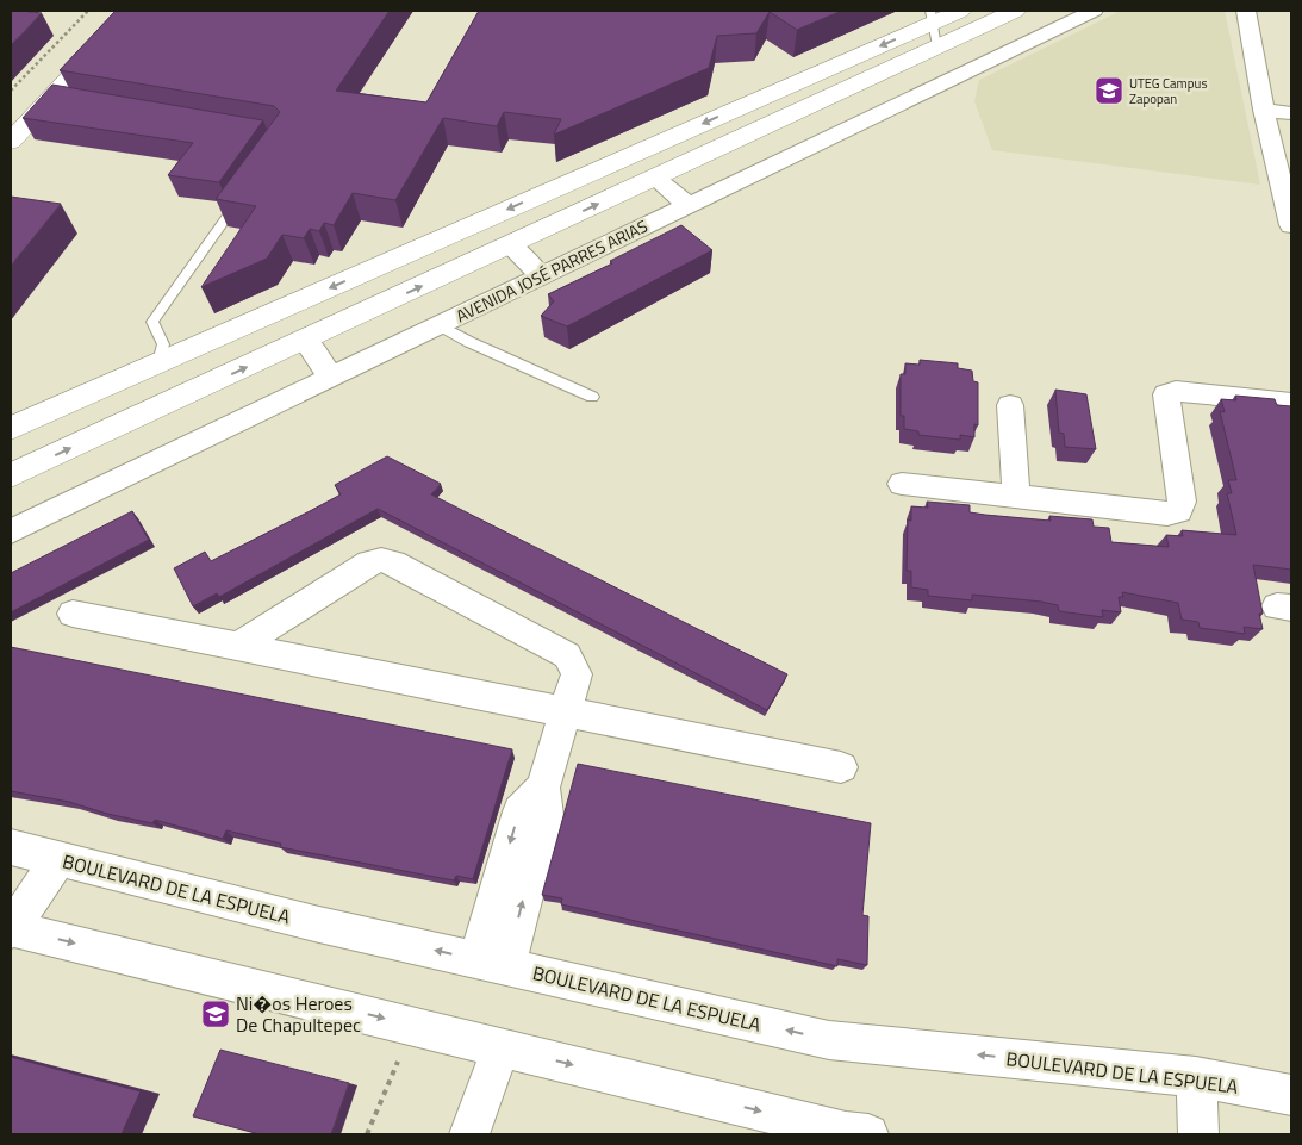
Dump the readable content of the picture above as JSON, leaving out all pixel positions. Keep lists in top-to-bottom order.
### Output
{
  "streets": {
    "street": ["AVENIDA JOSÉ PARRES ARIAS", "BOULEVARD DE LA ESPUELA"]
  },
  "places": {
    "school or university": ["UTEG Campus Zapopan", "Ni�os Heroes De Chapultepec"]
  }
}
